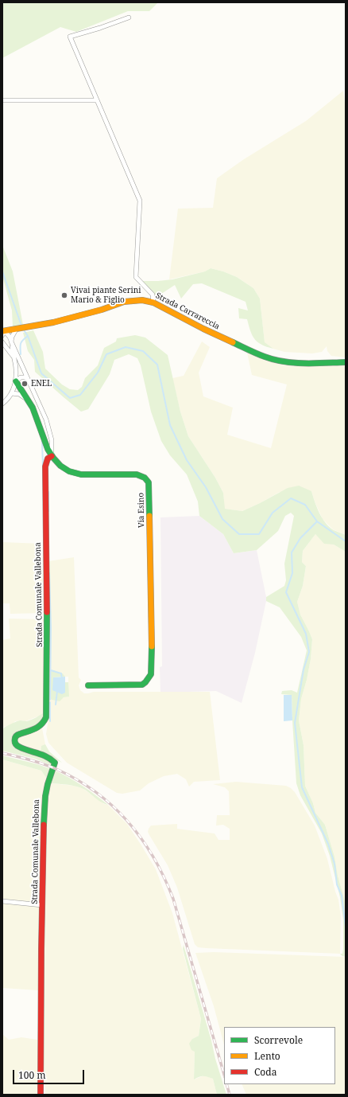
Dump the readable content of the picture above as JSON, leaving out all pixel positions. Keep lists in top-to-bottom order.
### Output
{
  "streets": {
    "street": ["Strada Carrareccia", "Via Esino", "Strada Comunale Vallebona"]
  },
  "crossings": [
    ["Via Esino", "Strada Comunale Vallebona"]
  ],
  "places": ["Vivai piante Serini Mario & Figlio", "ENEL"],
  "legend": ["Scorrevole", "Lento", "Coda"],
  "scale_bar": "100 m"
}
